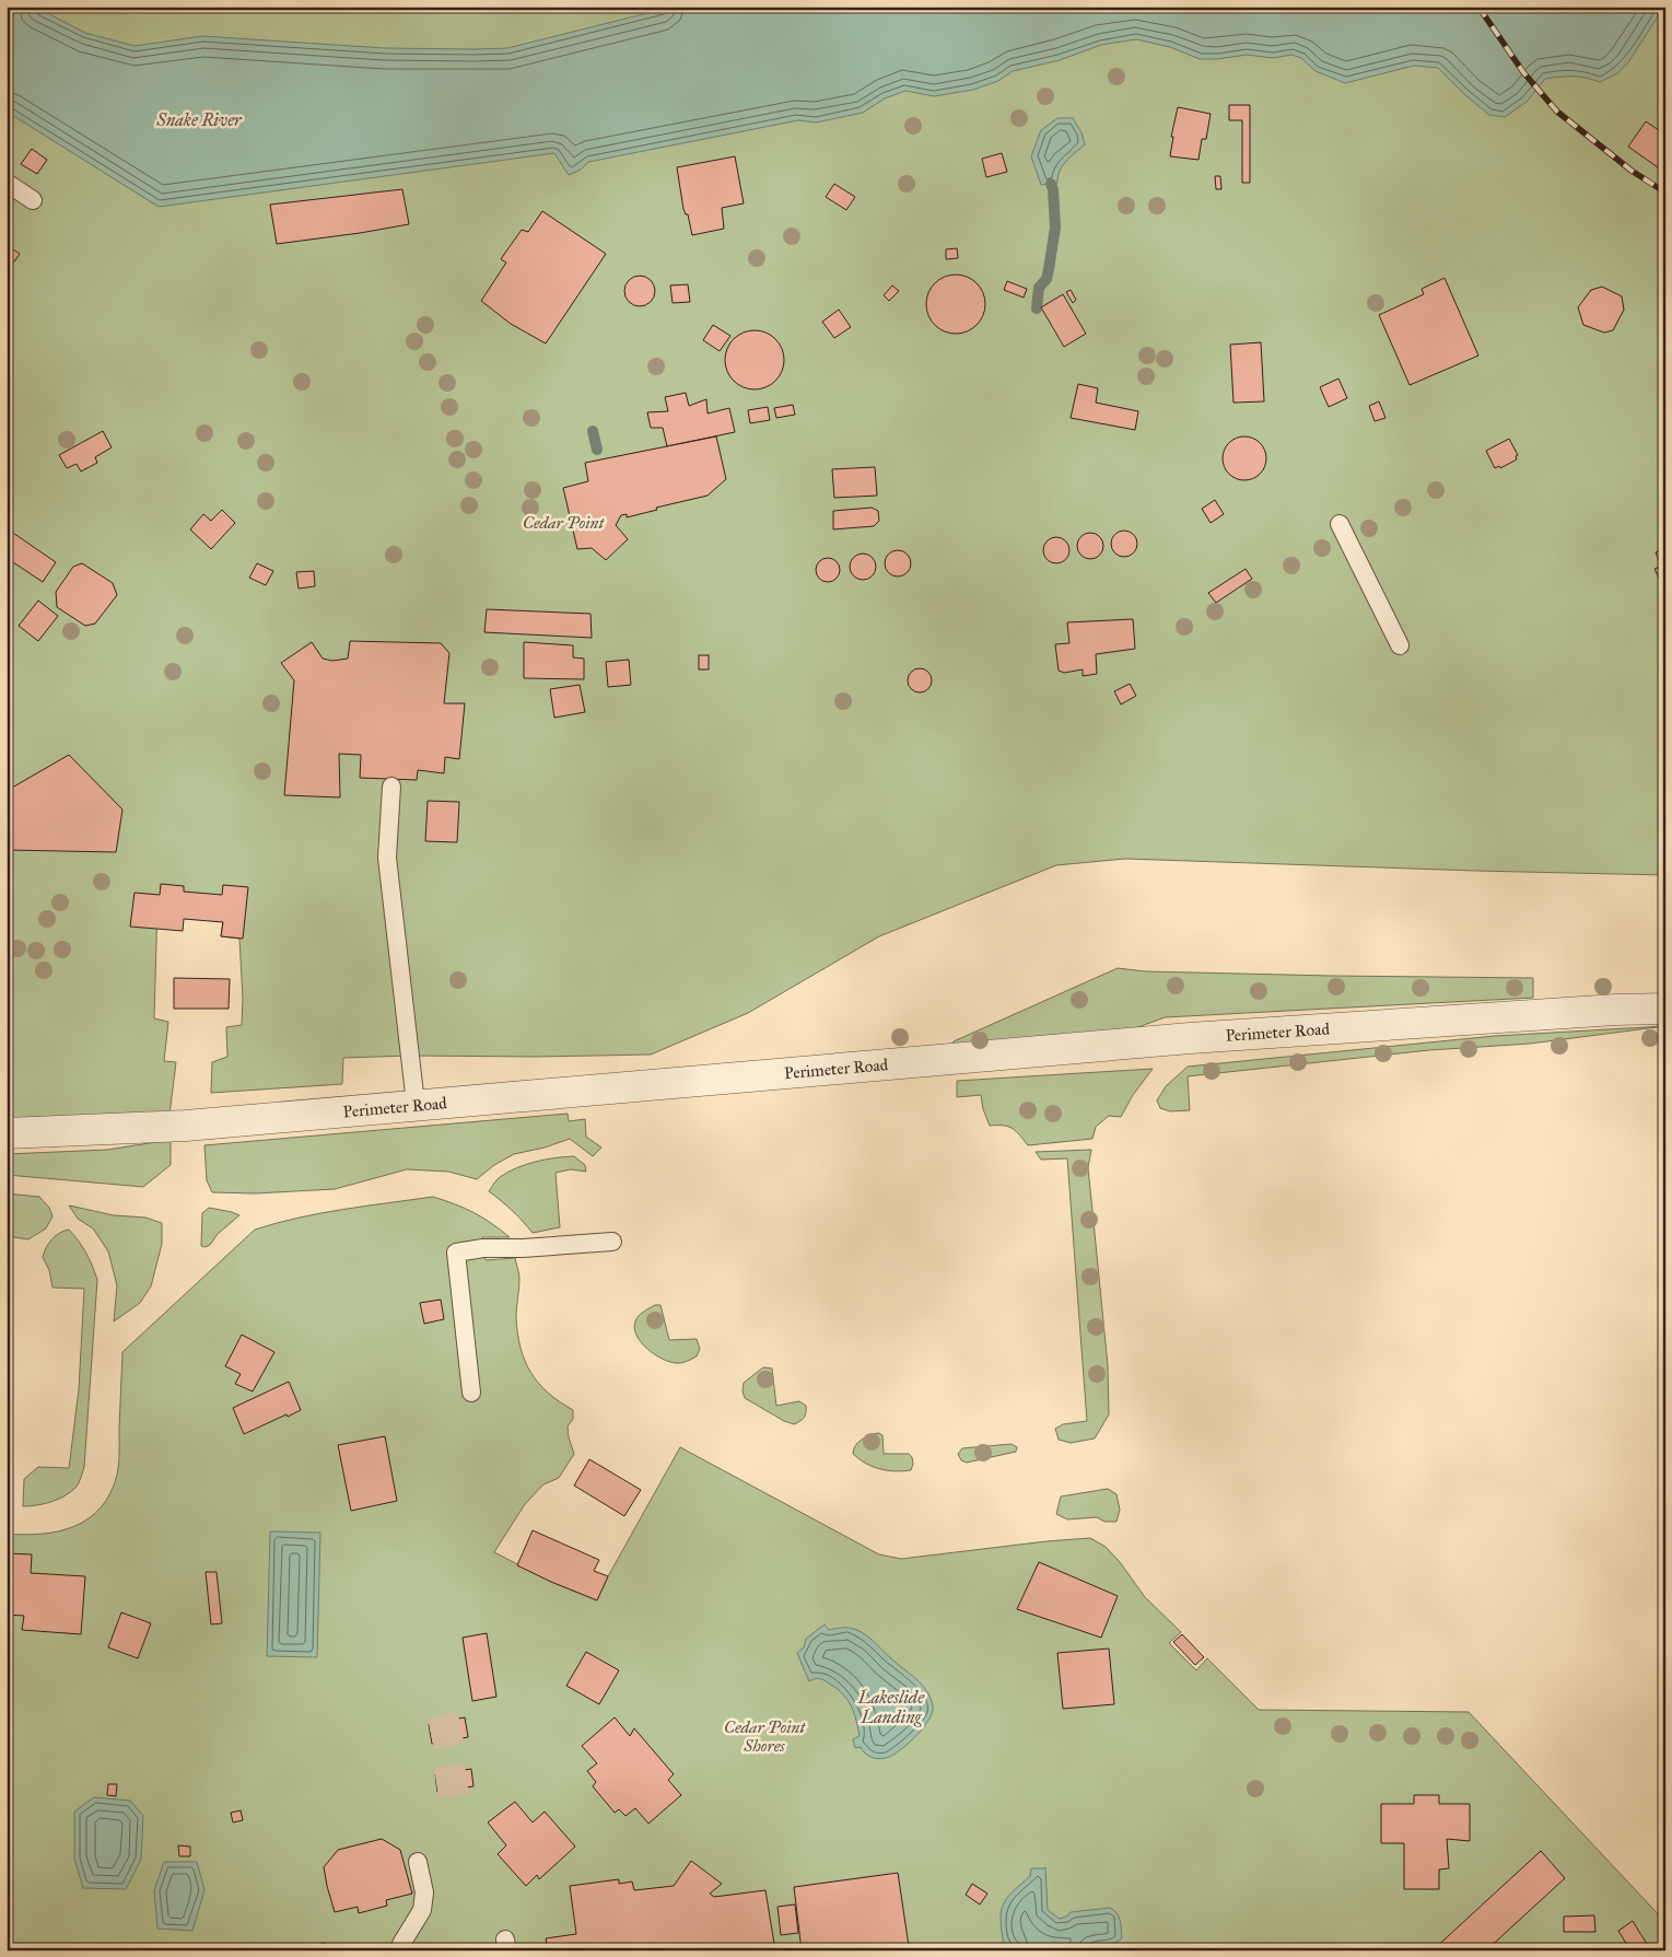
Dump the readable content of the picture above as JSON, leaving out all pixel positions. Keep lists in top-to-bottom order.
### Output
{
  "streets": {
    "street": ["Perimeter Road"]
  },
  "water": ["Snake River", "Lakeslide Landing"],
  "parks": ["Cedar Point", "Cedar Point Shores"]
}
